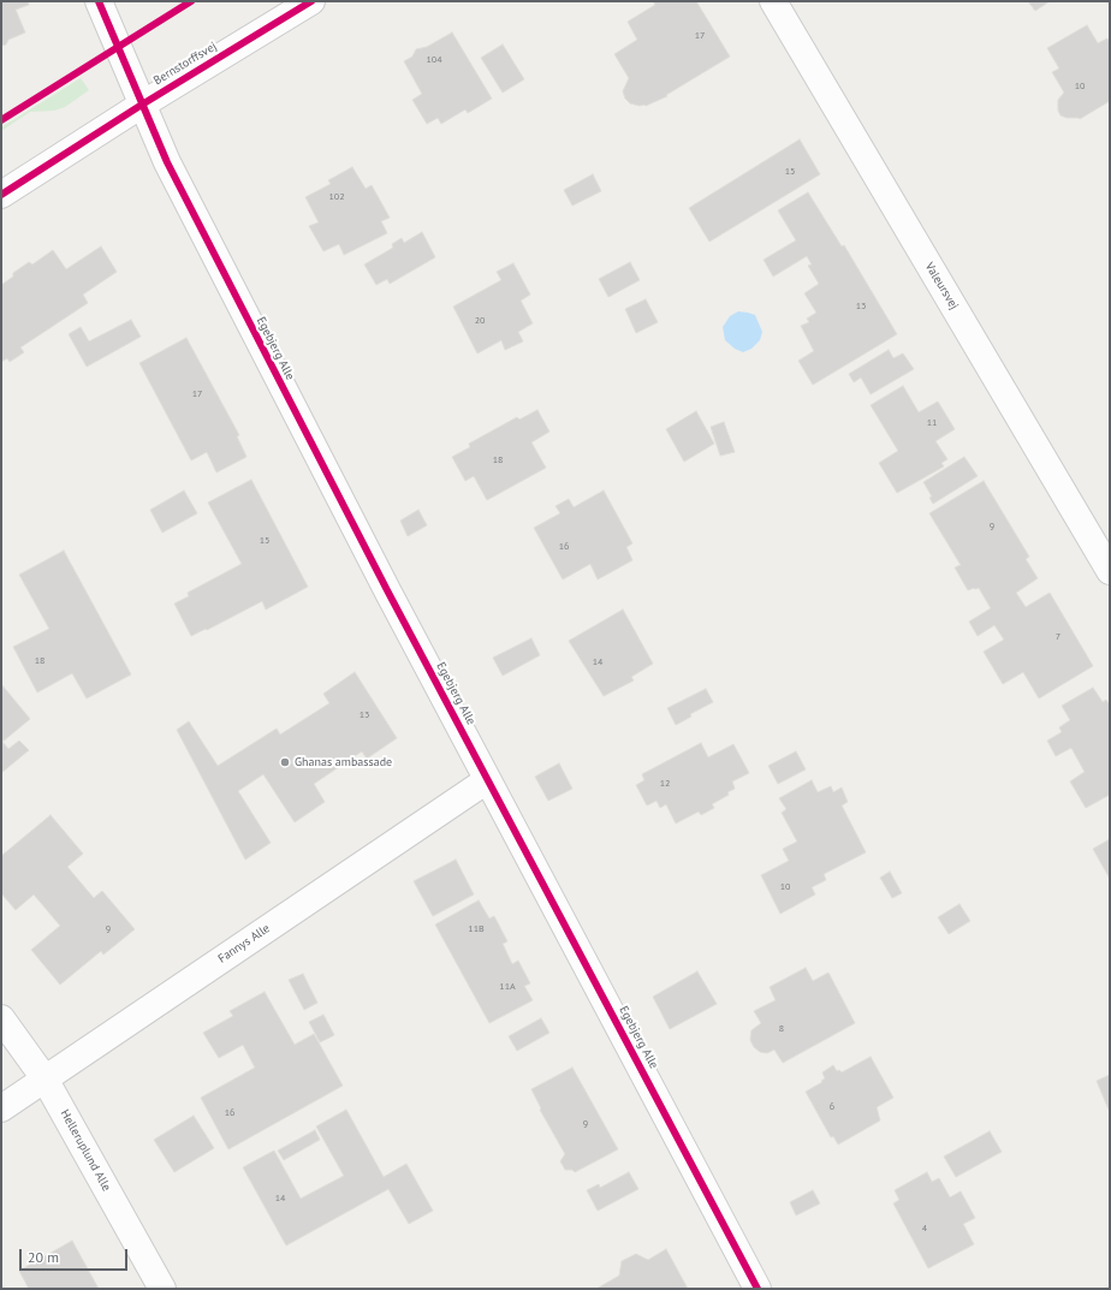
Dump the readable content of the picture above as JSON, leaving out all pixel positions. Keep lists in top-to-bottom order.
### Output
{
  "streets": {
    "street": [
      "Bernstorffsvej",
      "Valeursvej",
      "Egebjerg Alle",
      "Fannys Alle",
      "Helleruplund Alle"
    ]
  },
  "crossings": [
    ["Bernstorffsvej", "Egebjerg Alle"],
    ["Egebjerg Alle", "Fannys Alle"],
    ["Fannys Alle", "Helleruplund Alle"]
  ],
  "places": ["Ghanas ambassade"],
  "house_numbers": [
    "17",
    "104",
    "10",
    "15",
    "102",
    "13",
    "20",
    "17",
    "11",
    "18",
    "9",
    "15",
    "16",
    "7",
    "18",
    "14",
    "13",
    "12",
    "10",
    "9",
    "11B",
    "11A",
    "8",
    "6",
    "16",
    "9",
    "14",
    "4"
  ],
  "scale_bar": "20 m"
}
